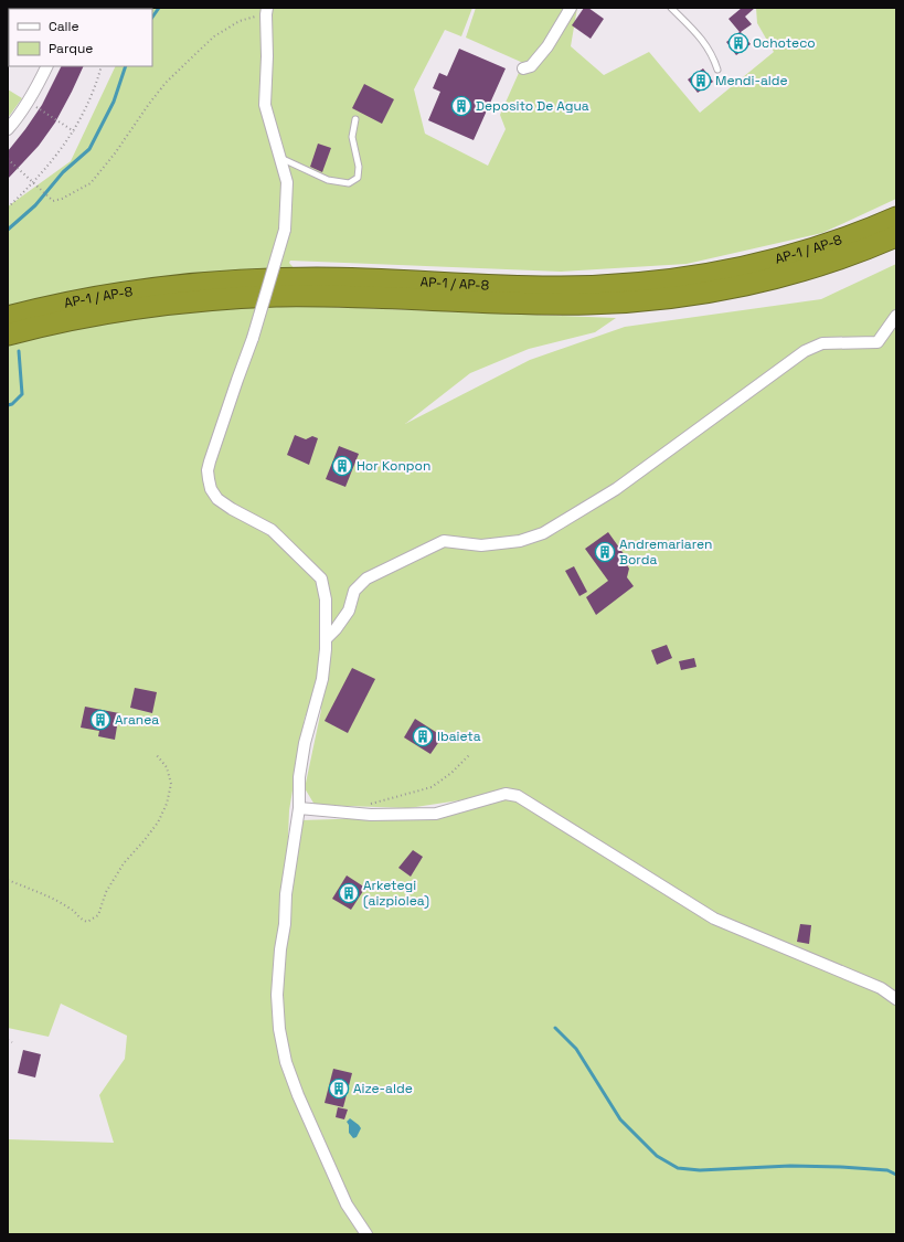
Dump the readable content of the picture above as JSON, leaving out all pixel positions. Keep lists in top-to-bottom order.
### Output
{
  "streets": {
    "highway": ["AP-1 / AP-8"]
  },
  "places": {
    "building": [
      "Ochoteco",
      "Mendi-alde",
      "Deposito De Agua",
      "Hor Konpon",
      "Andremariaren Borda",
      "Aranea",
      "Ibaieta",
      "Arketegi (aizpiolea)",
      "Aize-alde"
    ]
  },
  "legend": ["Calle", "Parque"]
}
